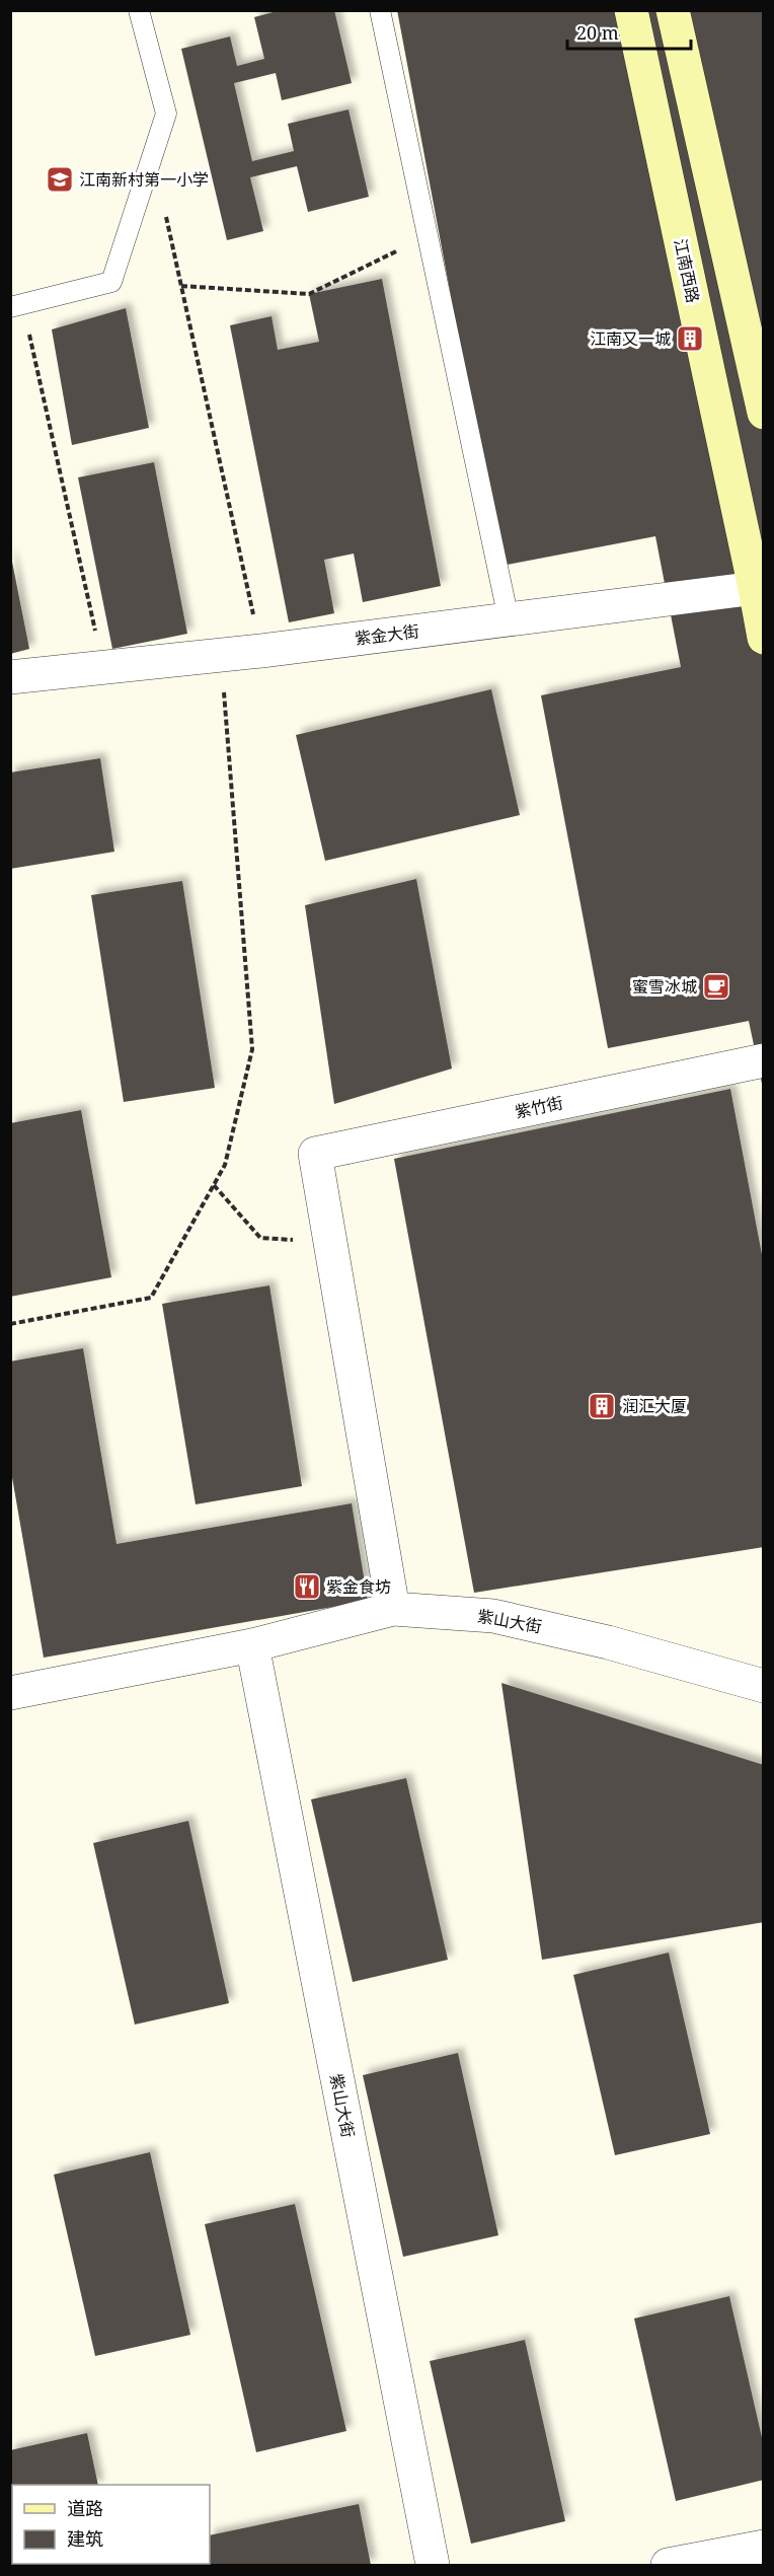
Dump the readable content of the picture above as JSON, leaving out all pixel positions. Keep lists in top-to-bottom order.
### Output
{
  "streets": {
    "main road": ["江南西路"],
    "street": ["紫金大街", "紫竹街", "紫山大街"]
  },
  "crossings": [
    ["江南西路", "紫金大街"]
  ],
  "places": {
    "school or university": ["江南新村第一小学"],
    "building": ["江南又一城", "润汇大厦"],
    "cafe": ["蜜雪冰城"],
    "restaurant": ["紫金食坊"]
  },
  "legend": ["道路", "建筑"],
  "scale_bar": "20 m"
}
